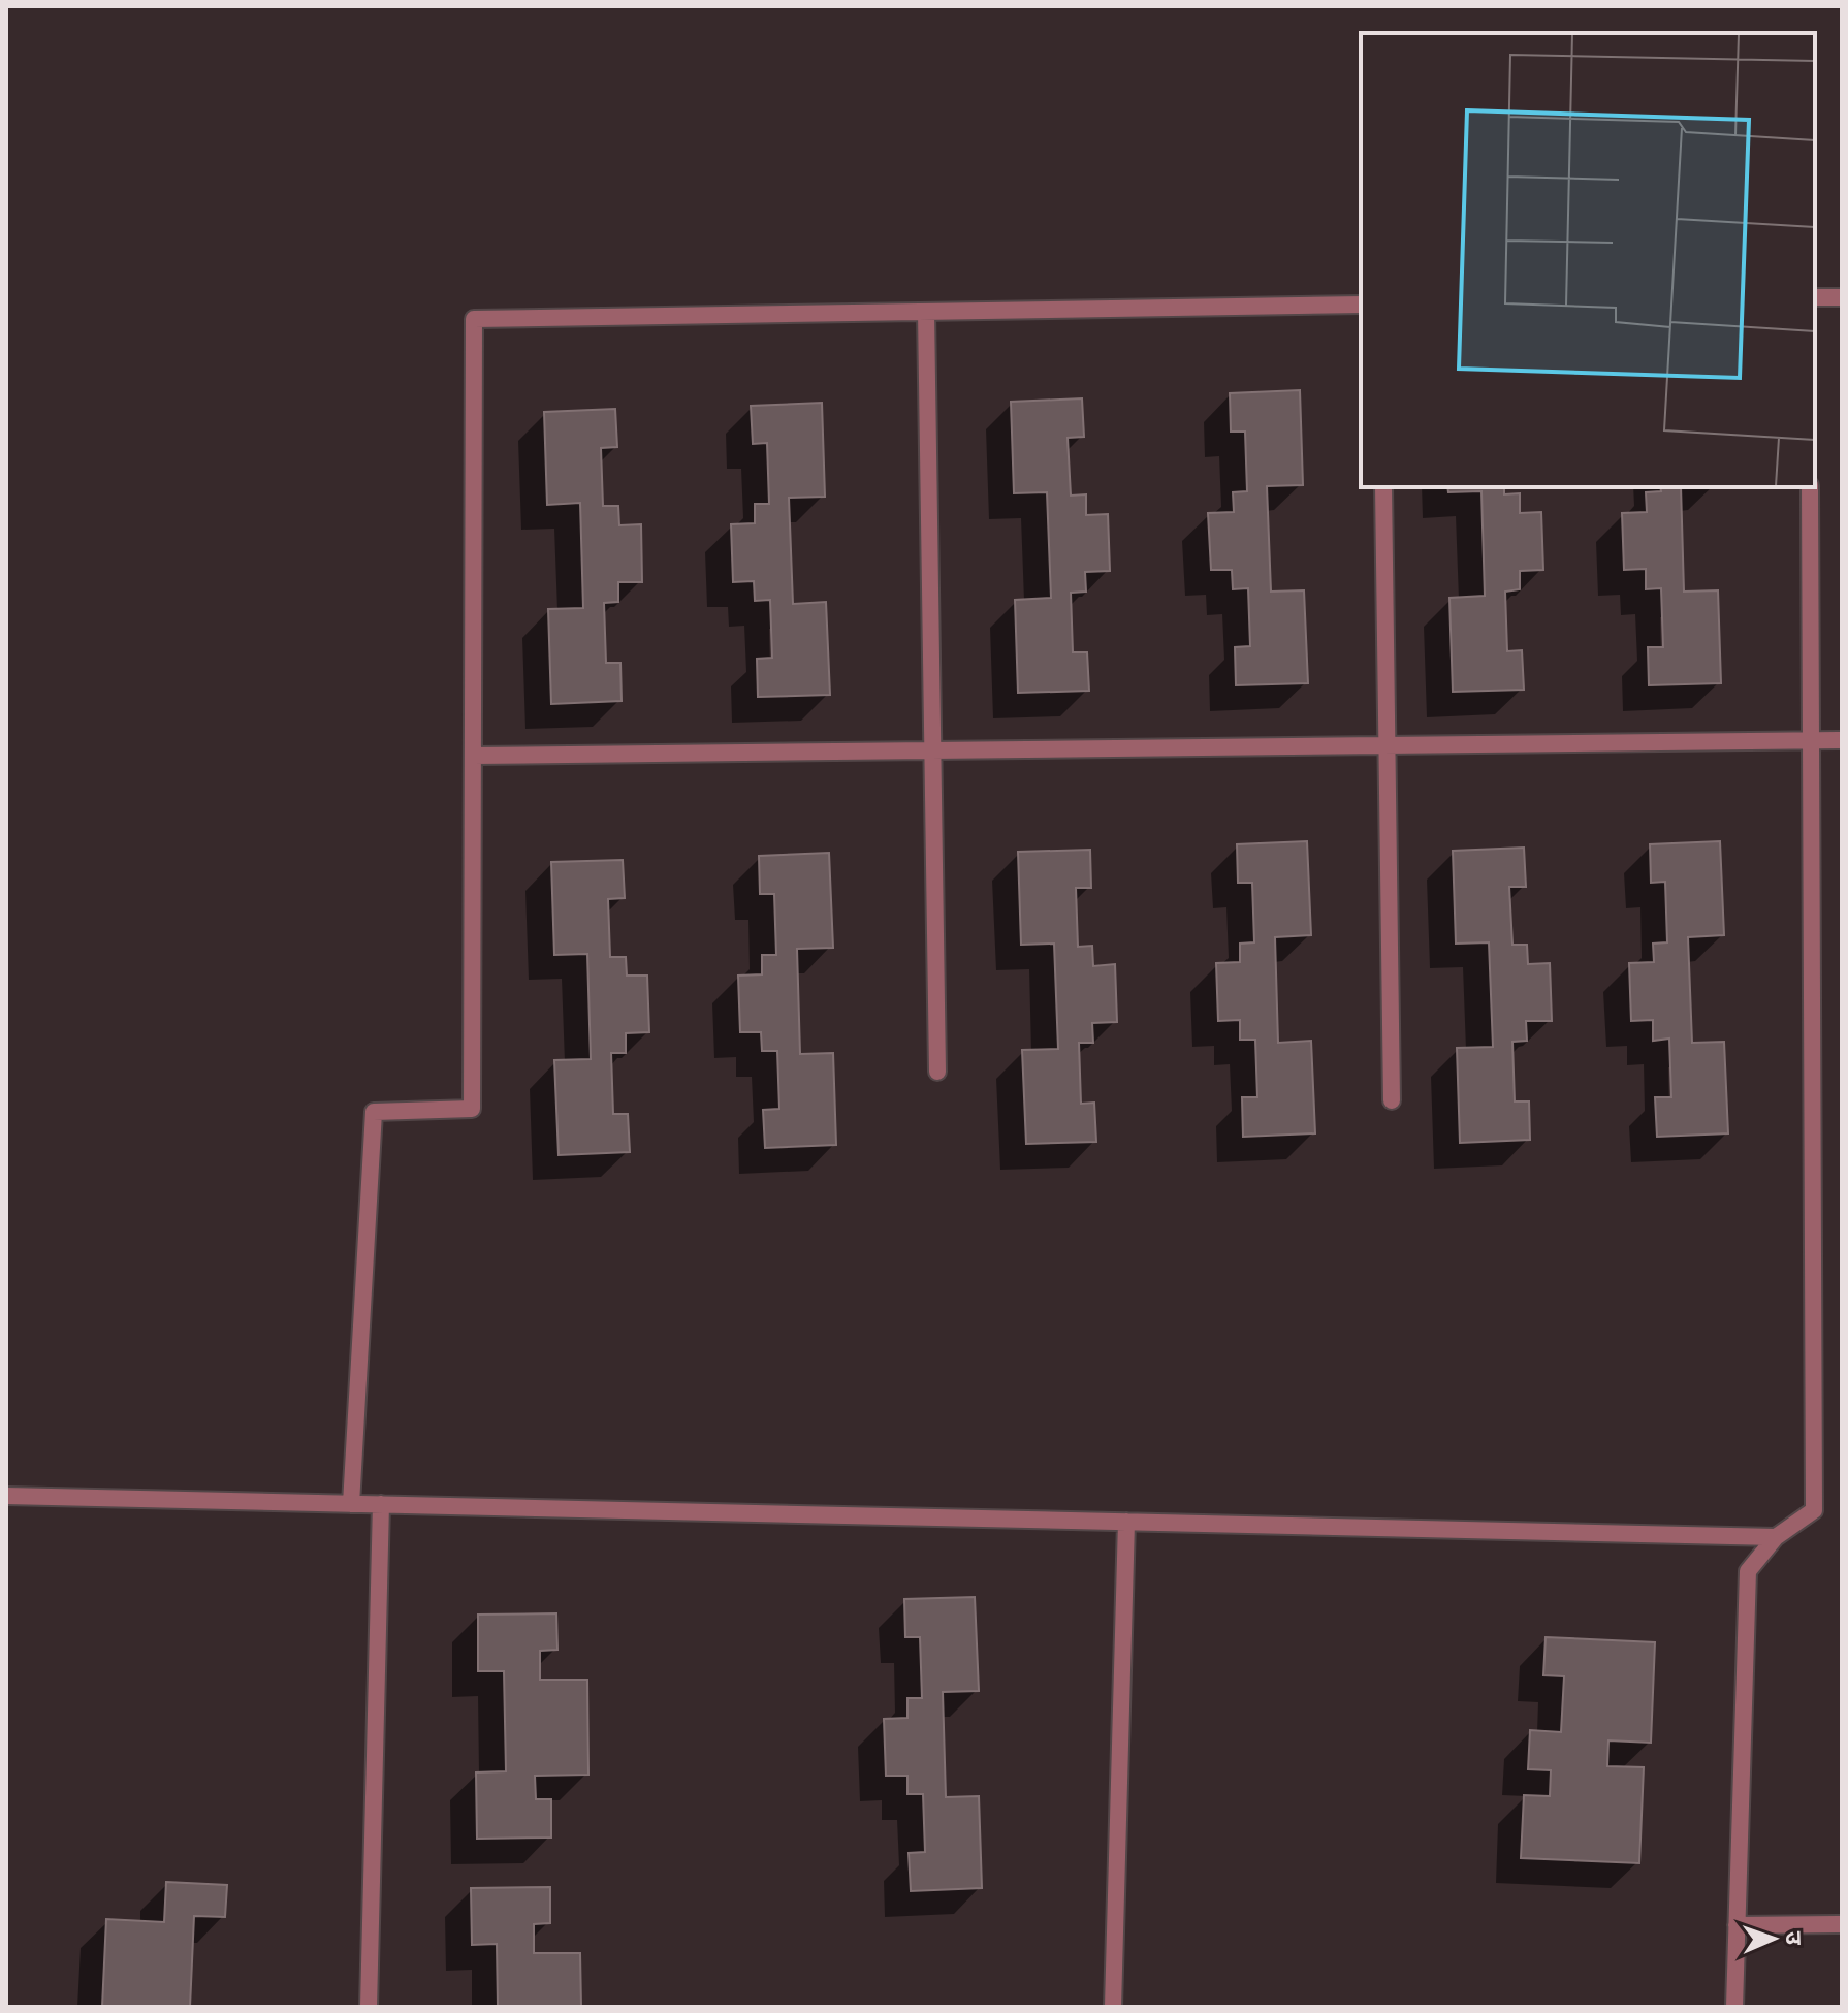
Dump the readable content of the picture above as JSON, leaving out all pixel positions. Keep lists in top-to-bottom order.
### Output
{
  "north": "right"
}
